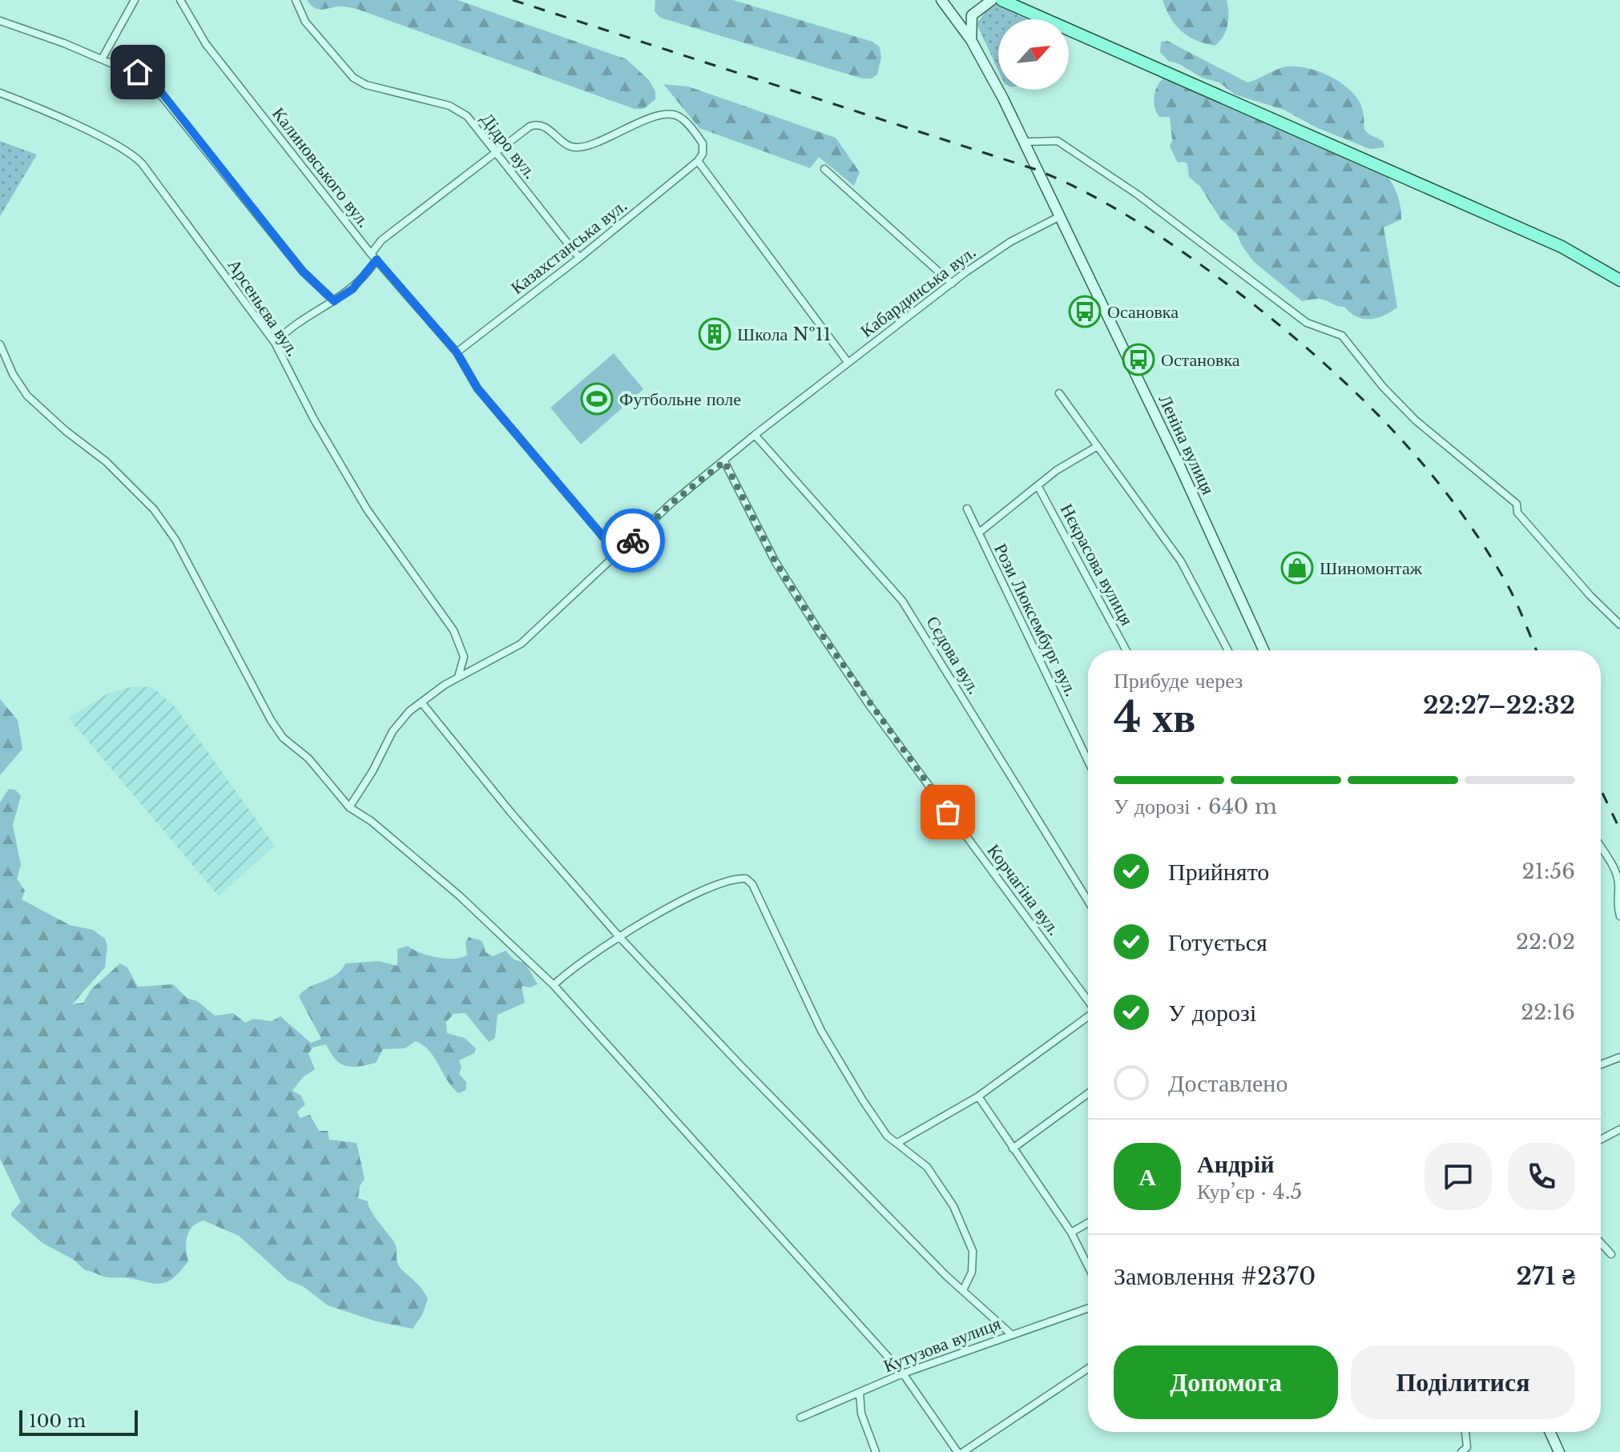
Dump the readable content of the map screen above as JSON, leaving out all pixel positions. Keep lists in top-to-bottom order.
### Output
{
  "streets": {
    "main road": ["Леніна вулиця"],
    "street": [
      "Дідро вул.",
      "Калиновського вул.",
      "Казахстанська вул.",
      "Кабардинська вул.",
      "Арсеньєва вул.",
      "Нєкрасова вулиця",
      "Рози Люксембург вул.",
      "Сєдова вул.",
      "Корчагіна вул.",
      "Кутузова вулиця"
    ]
  },
  "crossings": [
    ["Дідро вул.", "Казахстанська вул."],
    ["Калиновського вул.", "Казахстанська вул."],
    ["Калиновського вул.", "Кабардинська вул."],
    ["Кабардинська вул.", "Арсеньєва вул."],
    ["Кабардинська вул.", "Леніна вулиця"],
    ["Кабардинська вул.", "Сєдова вул."],
    ["Кабардинська вул.", "Корчагіна вул."]
  ],
  "places": {
    "bus stop": ["Осановка", "Остановка"],
    "building": ["Школа №11"],
    "sports": ["Футбольне поле"],
    "shop": ["Шиномонтаж"]
  },
  "scale_bar": "100 m",
  "north": "top right",
  "page": {
    "heading": ["4 хв", "Прибуде через", "22:27–22:32"],
    "panel": [
      "Андрій",
      "Кур’єр · 4.5",
      "Замовлення #2370",
      "271 ₴"
    ],
    "bar": "У дорозі · 640 m",
    "list": [
      ["Прийнято", "21:56"],
      ["Готується", "22:02"],
      ["У дорозі", "22:16"],
      "Доставлено"
    ],
    "round": "А",
    "buttons": ["Допомога", "Поділитися"],
    "scale": "100 m"
  }
}
